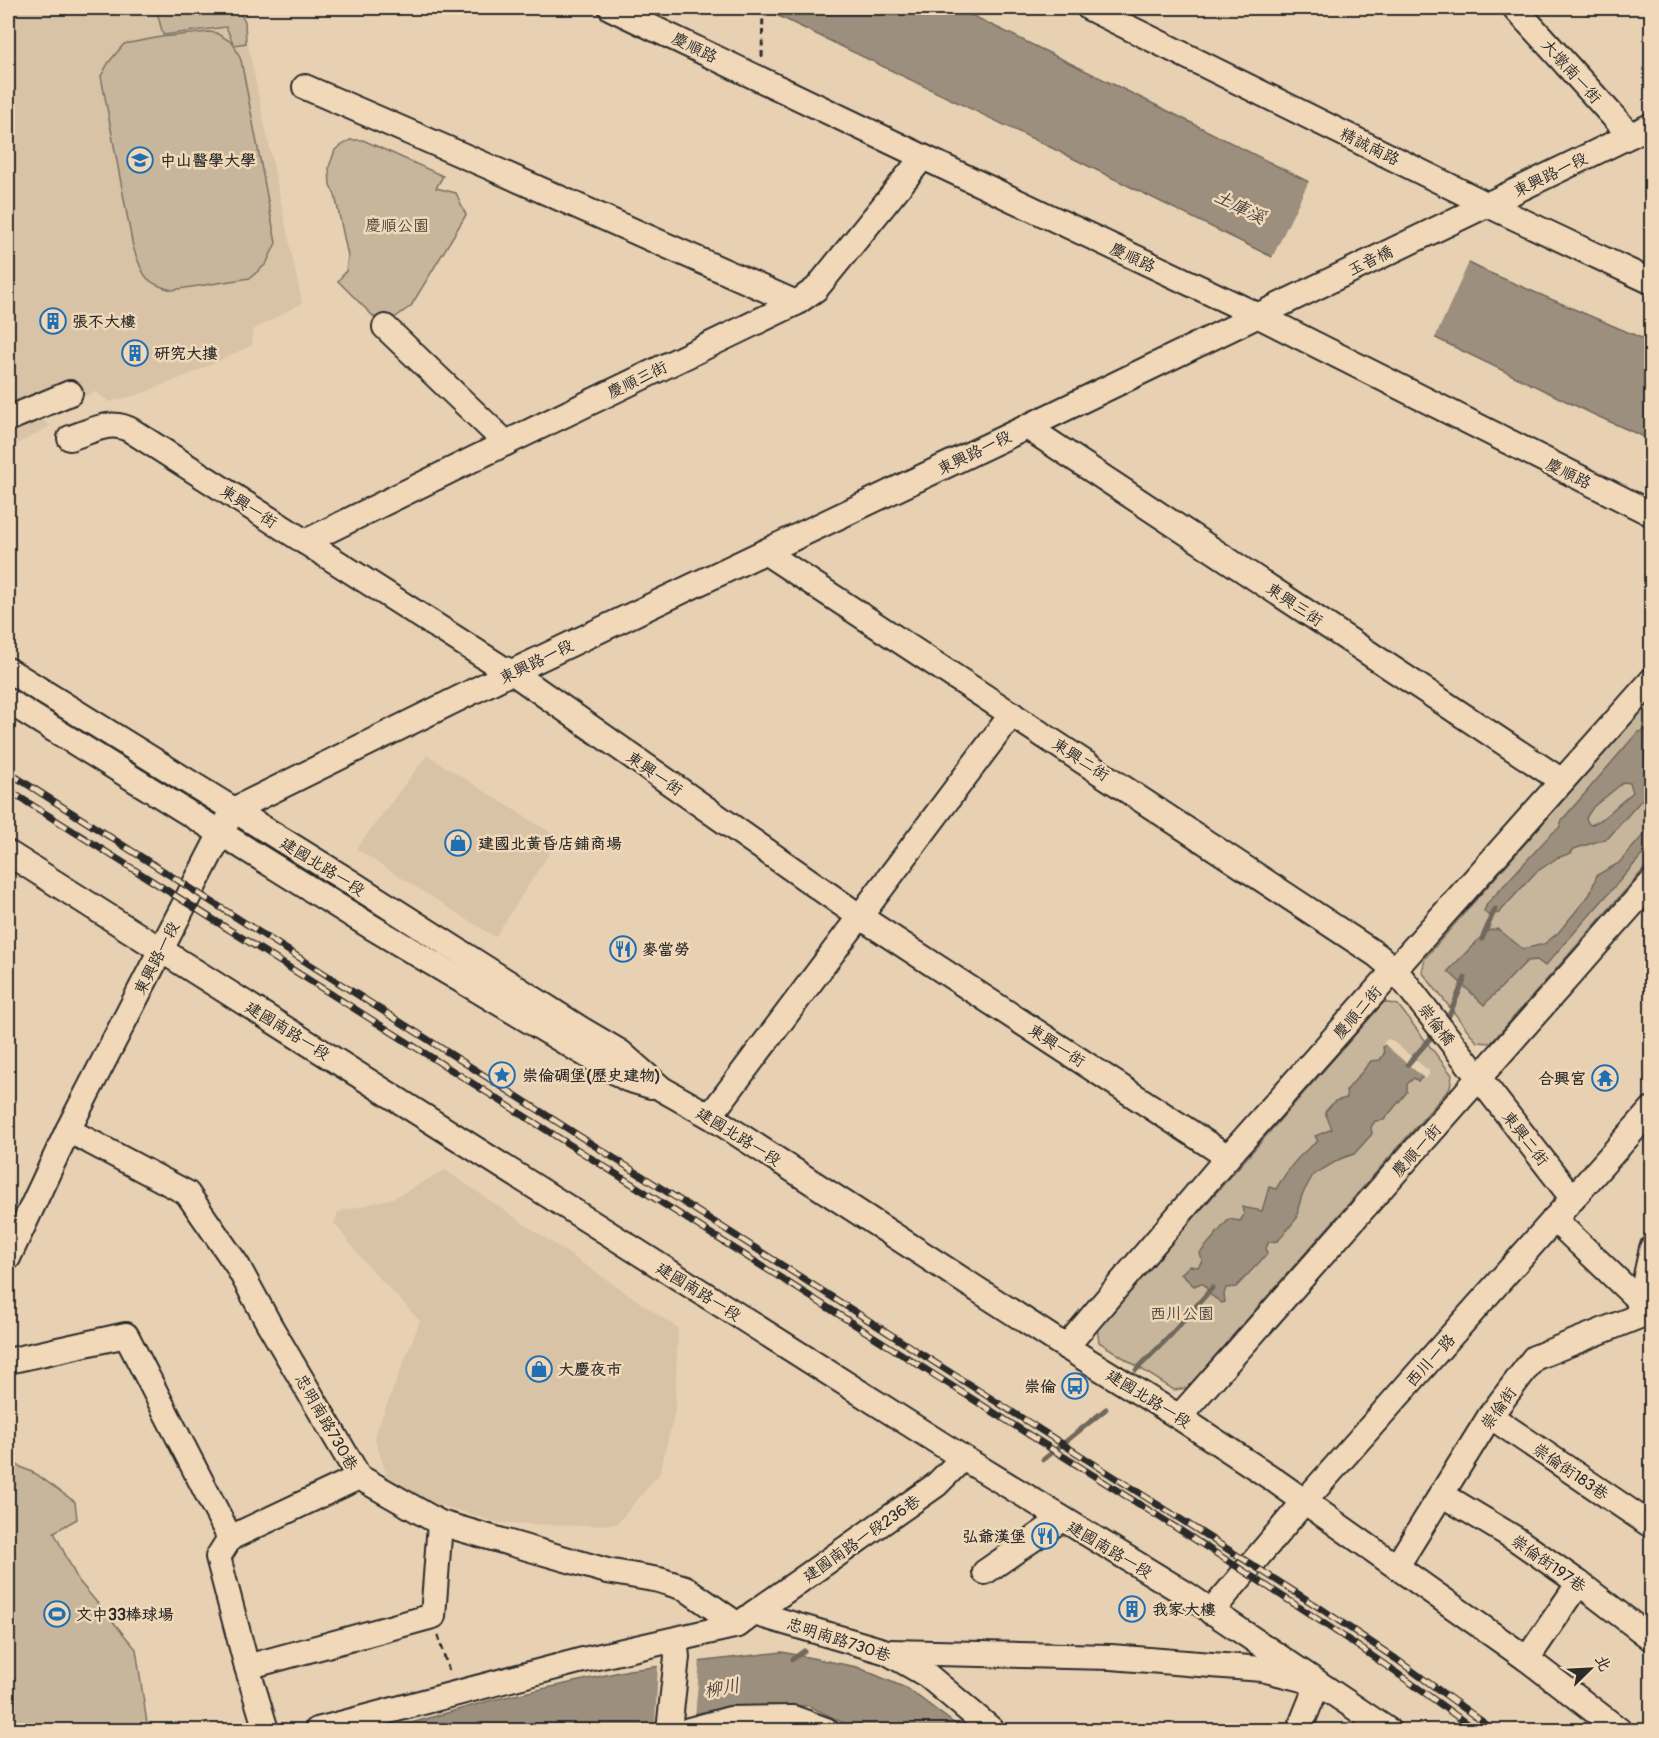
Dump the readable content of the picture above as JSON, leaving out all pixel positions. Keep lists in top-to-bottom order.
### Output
{
  "streets": {
    "street": [
      "慶順路",
      "大墩南一街",
      "精誠南路",
      "東興路一段",
      "玉音橋",
      "慶順三街",
      "東興一街",
      "東興三街",
      "東興二街",
      "建國北路一段",
      "慶順二街",
      "崇倫橋",
      "建國南路一段",
      "慶順一街",
      "西川一路",
      "崇倫街",
      "忠明南路730巷",
      "崇倫街183巷",
      "建國南路一段236巷",
      "崇倫街197巷"
    ]
  },
  "crossings": [
    ["慶順路", "東興路一段"],
    ["慶順路", "慶順三街"],
    ["大墩南一街", "東興路一段"],
    ["精誠南路", "東興路一段"],
    ["東興路一段", "玉音橋"],
    ["東興路一段", "東興一街"],
    ["東興路一段", "東興三街"],
    ["東興路一段", "東興二街"],
    ["東興路一段", "建國北路一段"],
    ["東興路一段", "建國南路一段"],
    ["東興路一段", "忠明南路730巷"],
    ["慶順三街", "東興一街"],
    ["東興一街", "慶順二街"],
    ["東興三街", "慶順二街"],
    ["東興二街", "慶順二街"],
    ["東興二街", "崇倫橋"],
    ["東興二街", "慶順一街"],
    ["東興二街", "西川一路"],
    ["建國北路一段", "慶順二街"],
    ["建國北路一段", "慶順一街"],
    ["建國北路一段", "西川一路"],
    ["建國北路一段", "崇倫街"],
    ["慶順二街", "崇倫橋"],
    ["崇倫橋", "慶順一街"],
    ["建國南路一段", "西川一路"],
    ["建國南路一段", "建國南路一段236巷"],
    ["崇倫街", "崇倫街183巷"],
    ["崇倫街", "崇倫街197巷"],
    ["忠明南路730巷", "建國南路一段236巷"]
  ],
  "water": ["土庫溪", "柳川"],
  "parks": ["慶順公園", "西川公園"],
  "places": {
    "school or university": ["中山醫學大學"],
    "building": ["張不大樓", "研究大摟", "我家大樓"],
    "shop": ["建國北黃昏店鋪商場", "大慶夜市"],
    "restaurant": ["麥當勞", "弘爺漢堡"],
    "place": ["崇倫碉堡(歷史建物)"],
    "temple": ["合興宮"],
    "bus stop": ["崇倫"],
    "sports": ["文中33棒球場"]
  },
  "north": "top right"
}
